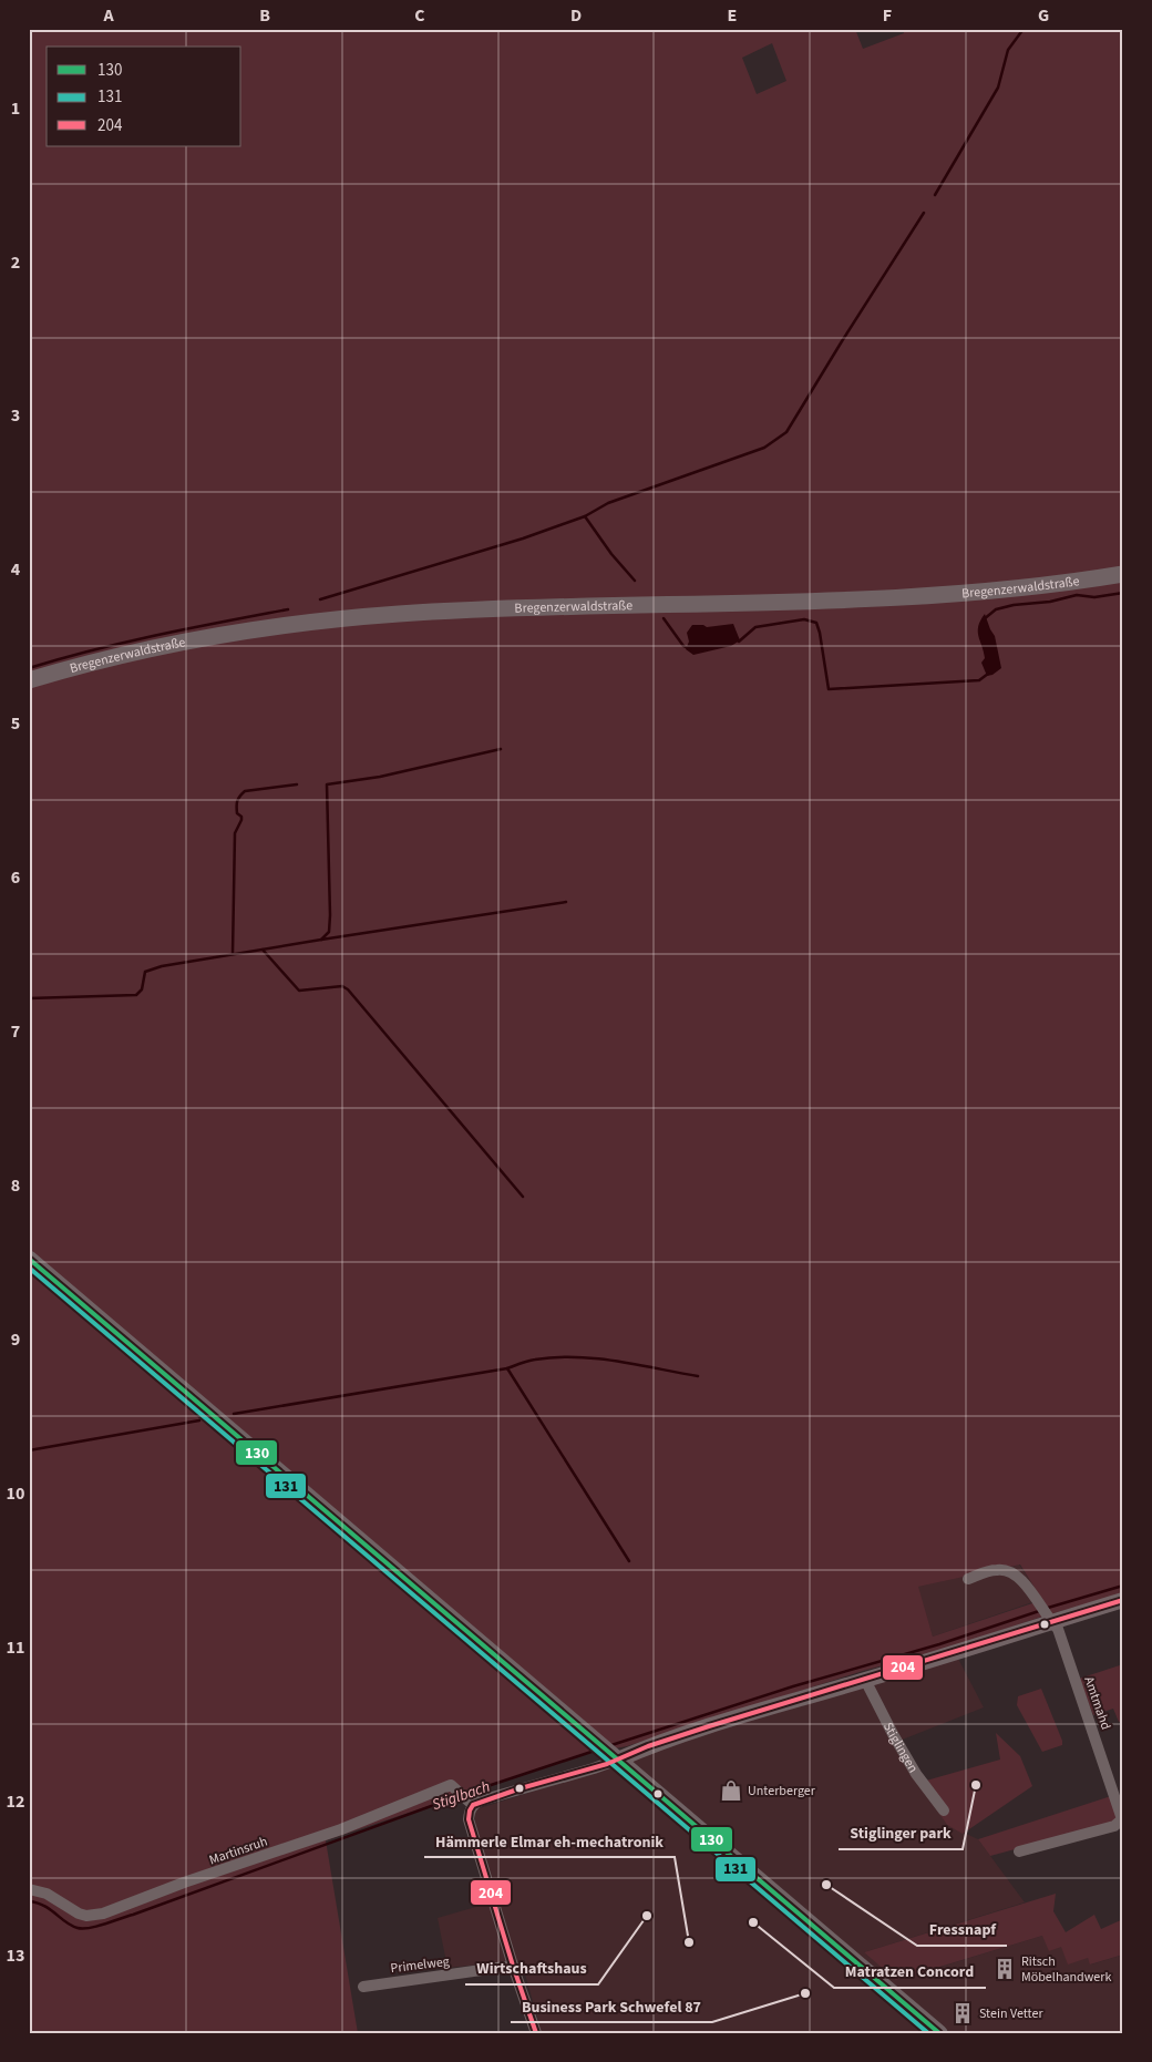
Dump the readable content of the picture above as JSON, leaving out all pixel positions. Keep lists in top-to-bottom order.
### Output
{
  "streets": {
    "main road": ["Bregenzerwaldstraße"],
    "street": [
      "Amtmahd",
      "Stiglingen",
      "Martinsruh",
      "Primelweg"
    ]
  },
  "water": ["Stiglbach"],
  "places": {
    "other": [
      "Stiglinger park",
      "Fressnapf",
      "Wirtschaftshaus",
      "Matratzen Concord",
      "Hämmerle Elmar eh-mechatronik",
      "Business Park Schwefel 87"
    ],
    "shop": ["Unterberger"],
    "building": ["Ritsch Möbelhandwerk", "Stein Vetter"]
  },
  "lines": ["transit line 130", "transit line 131", "transit line 204"],
  "legend": ["130", "131", "204"],
  "grid": {
    "columns": [
      "A",
      "B",
      "C",
      "D",
      "E",
      "F",
      "G"
    ],
    "rows": [
      "1",
      "2",
      "3",
      "4",
      "5",
      "6",
      "7",
      "8",
      "9",
      "10",
      "11",
      "12",
      "13"
    ]
  }
}
